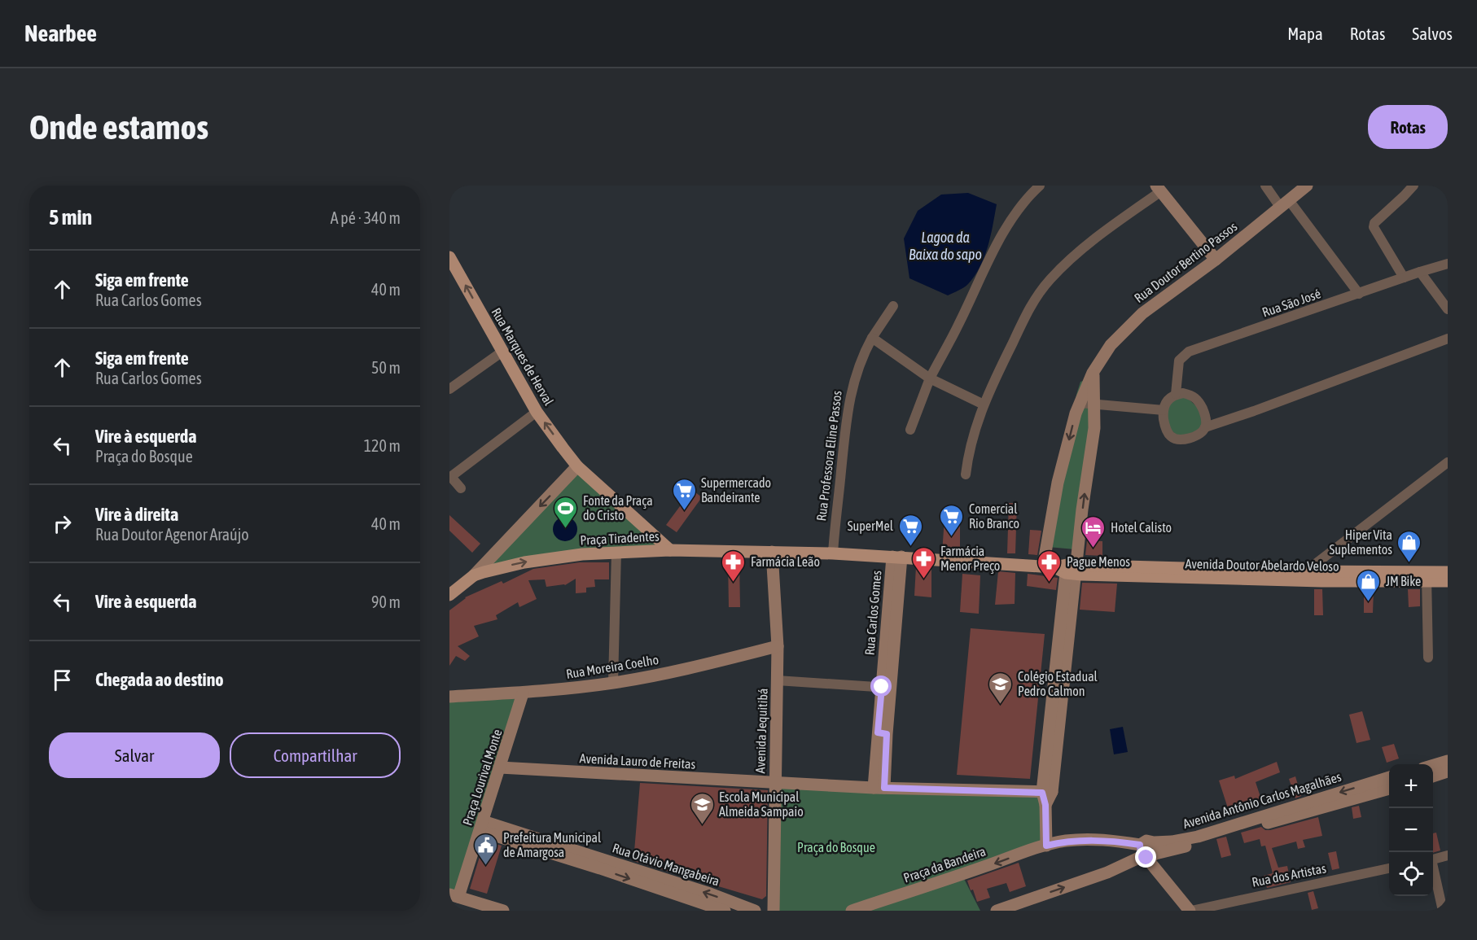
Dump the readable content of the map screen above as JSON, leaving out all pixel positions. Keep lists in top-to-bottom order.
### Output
{
  "streets": {
    "main road": ["Rua Marques de Herval", "Praça Tiradentes", "Avenida Doutor Abelardo Veloso"],
    "street": [
      "Rua Doutor Bertino Passos",
      "Rua São José",
      "Rua Professora Eline Passos",
      "Rua Carlos Gomes",
      "Rua Moreira Coelho",
      "Avenida Jequitibá",
      "Avenida Lauro de Freitas",
      "Praça Lourival Monte",
      "Rua Otávio Mangabeira",
      "Praça da Bandeira",
      "Rua dos Artistas"
    ]
  },
  "crossings": [
    ["Rua Marques de Herval", "Praça Tiradentes"],
    ["Rua Moreira Coelho", "Avenida Jequitibá"],
    ["Rua Moreira Coelho", "Praça Lourival Monte"],
    ["Avenida Jequitibá", "Avenida Lauro de Freitas"],
    ["Avenida Lauro de Freitas", "Praça Lourival Monte"],
    ["Praça Lourival Monte", "Rua Otávio Mangabeira"]
  ],
  "one_way": ["Rua Marques de Herval", "Praça Tiradentes"],
  "water": ["Lagoa da Baixa do sapo"],
  "parks": ["Praça do Bosque"],
  "places": {
    "supermarket": ["Supermercado Bandeirante", "Comercial Rio Branco", "SuperMel"],
    "sports": ["Fonte da Praça do Cristo"],
    "hotel": ["Hotel Calisto"],
    "shop": ["Hiper Vita Suplementos", "JM Bike"],
    "pharmacy": ["Farmácia Menor Preço", "Farmácia Leão", "Pague Menos"],
    "school or university": ["Colégio Estadual Pedro Calmon", "Escola Municipal Almeida Sampaio"],
    "public building": ["Prefeitura Municipal de Amargosa"]
  },
  "page": {
    "header": "Nearbee",
    "nav": ["Mapa", "Rotas", "Salvos"],
    "buttons": [
      "Rotas",
      ["Salvar", "Compartilhar"]
    ],
    "title": "Onde estamos",
    "heading": ["5 min", "A pé · 340 m"],
    "list": [
      ["Siga em frente", "Rua Carlos Gomes", "40 m"],
      ["Siga em frente", "Rua Carlos Gomes", "50 m"],
      ["Vire à esquerda", "Praça do Bosque", "120 m"],
      ["Vire à direita", "Rua Doutor Agenor Araújo", "40 m"],
      ["Vire à esquerda", "90 m"],
      "Chegada ao destino"
    ],
    "map_buttons": ["+", "−"]
  }
}
